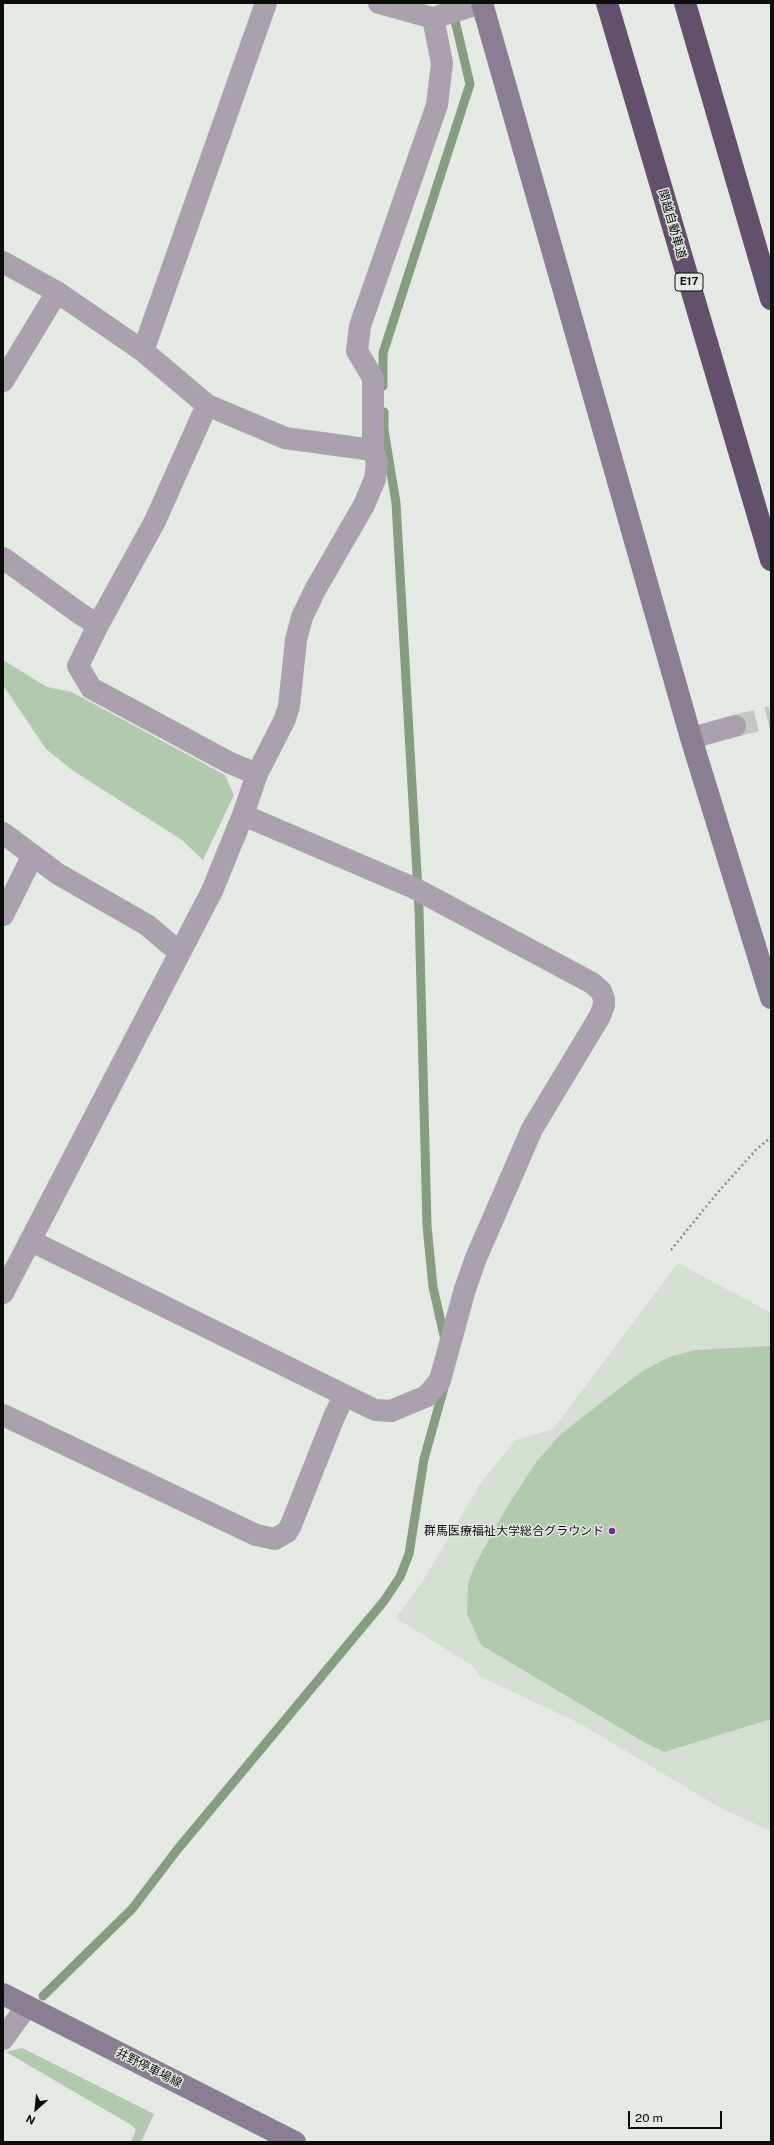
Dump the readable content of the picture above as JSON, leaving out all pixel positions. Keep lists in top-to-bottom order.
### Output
{
  "streets": {
    "highway": ["関越自動車道", "E17"],
    "street": ["井野停車場線"]
  },
  "places": ["群馬医療福祉大学総合グラウンド"],
  "scale_bar": "20 m",
  "north": "bottom left"
}
